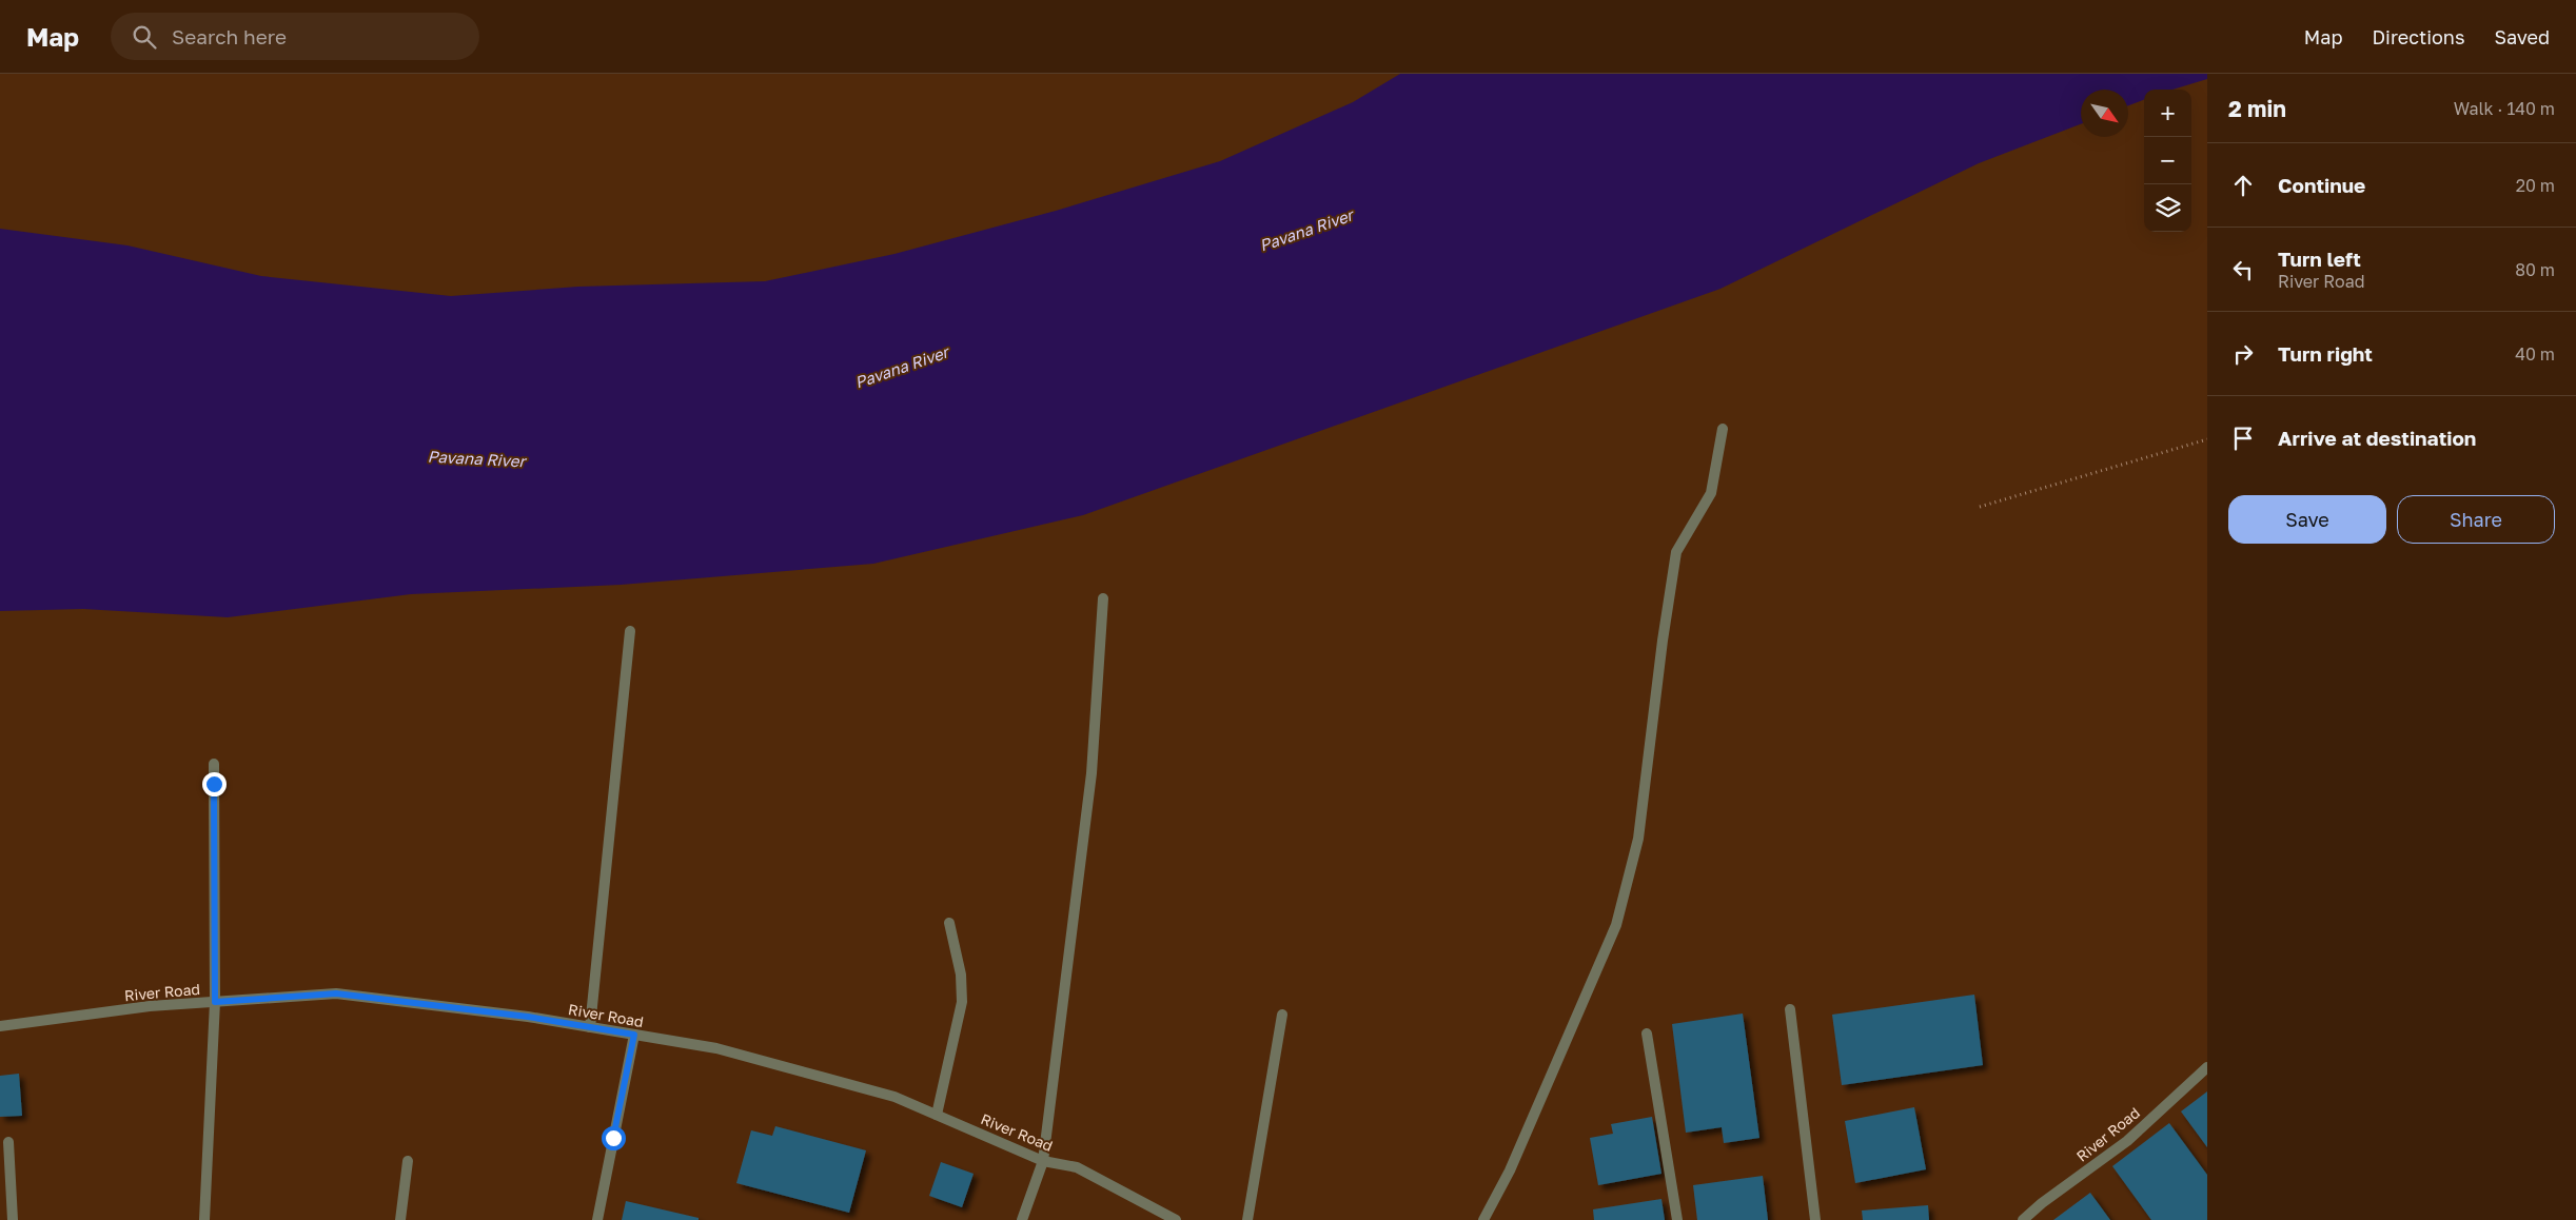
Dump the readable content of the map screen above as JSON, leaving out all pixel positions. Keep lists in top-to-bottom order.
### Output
{
  "streets": {
    "street": ["River Road"]
  },
  "water": ["Pavana River"],
  "north": "bottom right",
  "page": {
    "header": "Map",
    "search": "Search here",
    "nav": ["Map", "Directions", "Saved"],
    "heading": ["2 min", "Walk · 140 m"],
    "map_buttons": ["+", "−"],
    "list": [
      ["Continue", "20 m"],
      ["Turn left", "River Road", "80 m"],
      ["Turn right", "40 m"],
      "Arrive at destination"
    ],
    "buttons": ["Save", "Share"]
  }
}
